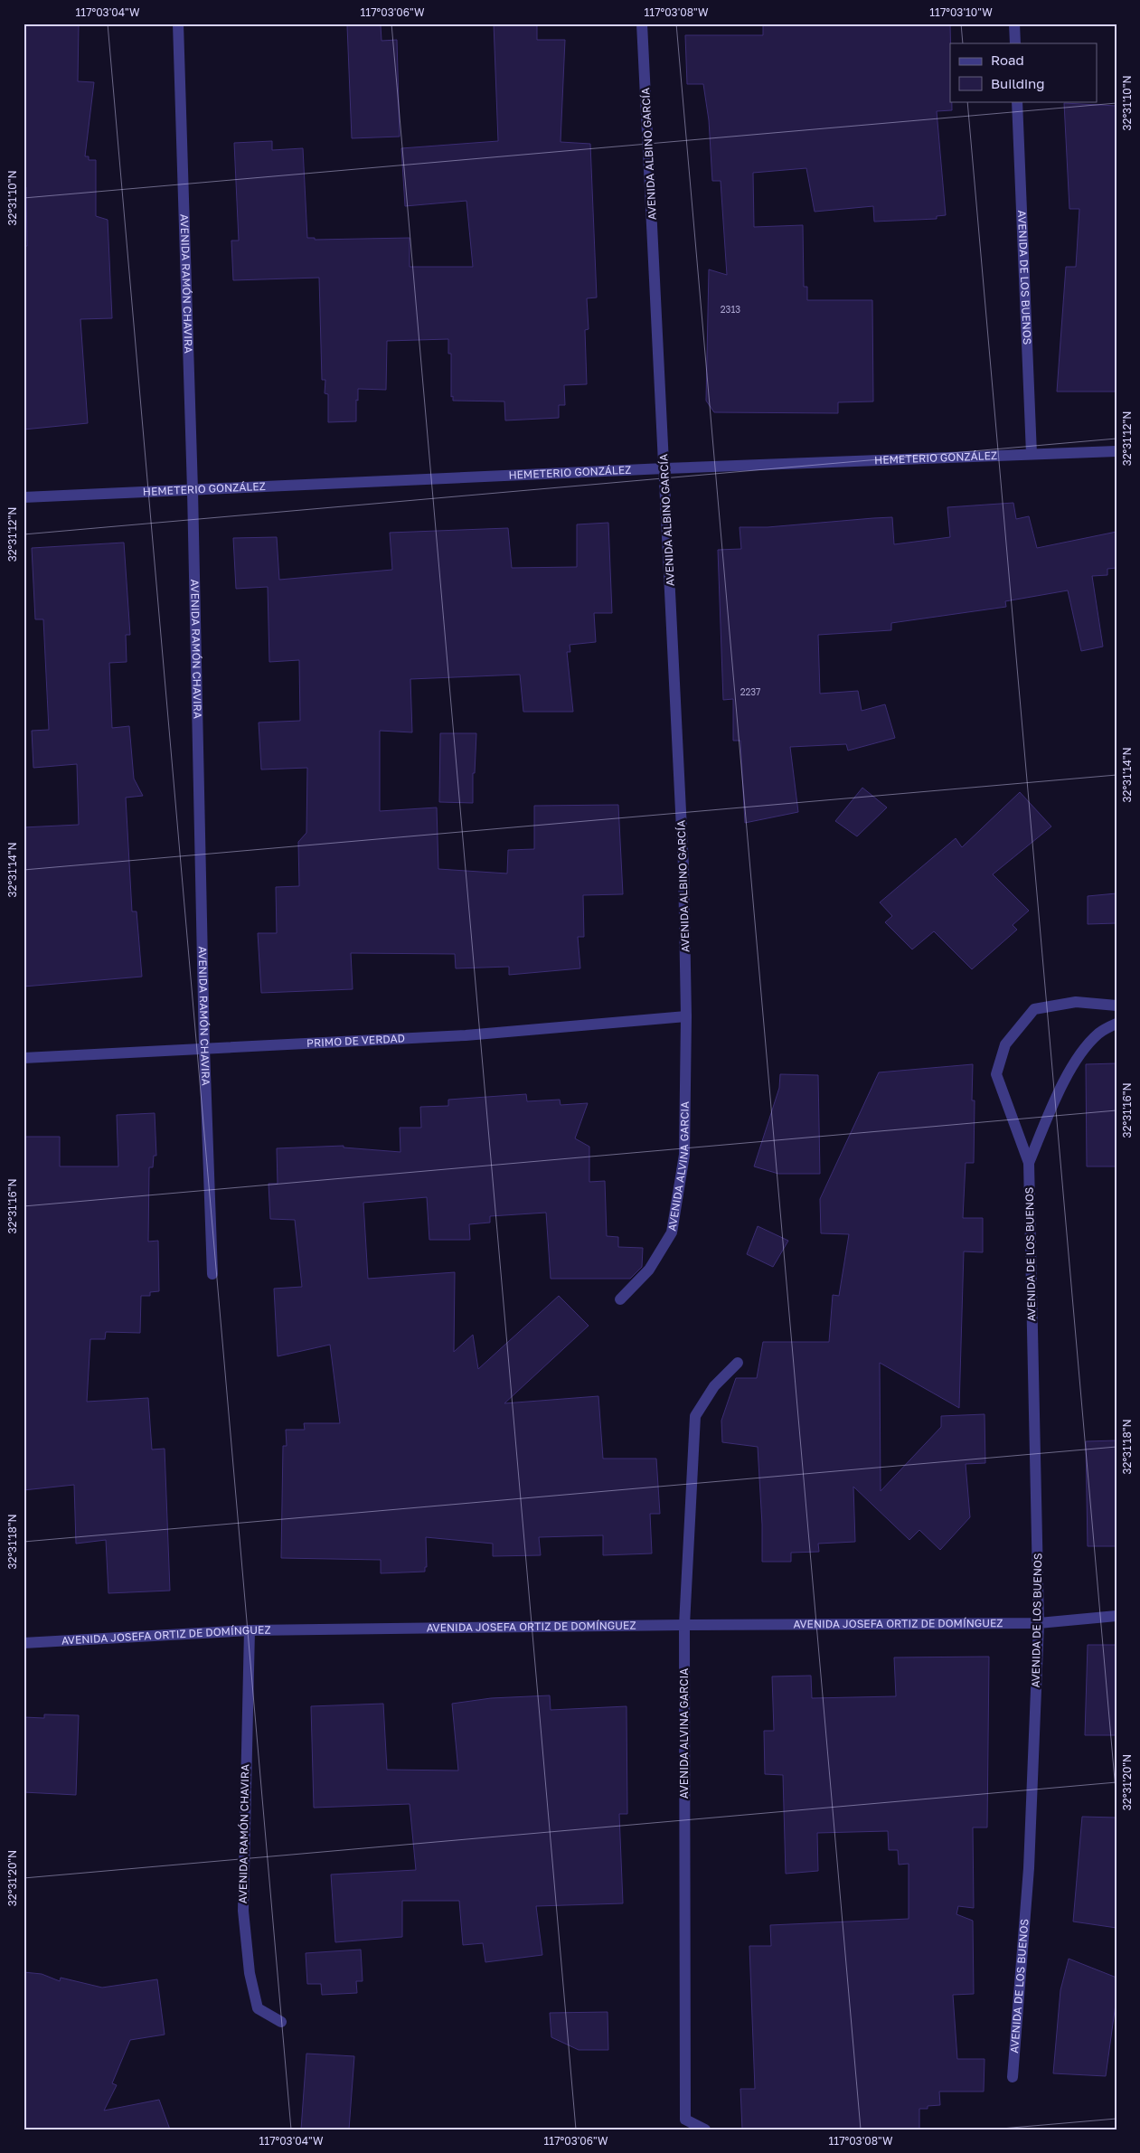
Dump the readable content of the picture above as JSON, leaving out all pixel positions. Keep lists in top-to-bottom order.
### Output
{
  "streets": {
    "street": [
      "AVENIDA ALBINO GARCÍA",
      "AVENIDA DE LOS BUENOS",
      "AVENIDA RAMÓN CHAVIRA",
      "HEMETERIO GONZÁLEZ",
      "PRIMO DE VERDAD",
      "AVENIDA ALVINA GARCIA",
      "AVENIDA JOSEFA ORTIZ DE DOMÍNGUEZ"
    ]
  },
  "crossings": [
    ["AVENIDA ALBINO GARCÍA", "HEMETERIO GONZÁLEZ"],
    ["AVENIDA ALBINO GARCÍA", "PRIMO DE VERDAD"],
    ["AVENIDA ALBINO GARCÍA", "AVENIDA ALVINA GARCIA"],
    ["AVENIDA DE LOS BUENOS", "HEMETERIO GONZÁLEZ"],
    ["AVENIDA DE LOS BUENOS", "AVENIDA JOSEFA ORTIZ DE DOMÍNGUEZ"],
    ["AVENIDA RAMÓN CHAVIRA", "HEMETERIO GONZÁLEZ"],
    ["AVENIDA RAMÓN CHAVIRA", "PRIMO DE VERDAD"],
    ["AVENIDA RAMÓN CHAVIRA", "AVENIDA JOSEFA ORTIZ DE DOMÍNGUEZ"],
    ["PRIMO DE VERDAD", "AVENIDA ALVINA GARCIA"],
    ["AVENIDA ALVINA GARCIA", "AVENIDA JOSEFA ORTIZ DE DOMÍNGUEZ"]
  ],
  "house_numbers": ["2313", "2237"],
  "legend": ["Road", "Building"],
  "coordinates": [
    "117°03'04\"W",
    "117°03'06\"W",
    "117°03'08\"W",
    "117°03'10\"W",
    "32°31'10\"N",
    "32°31'12\"N",
    "32°31'14\"N",
    "32°31'16\"N",
    "32°31'18\"N",
    "32°31'20\"N"
  ]
}
